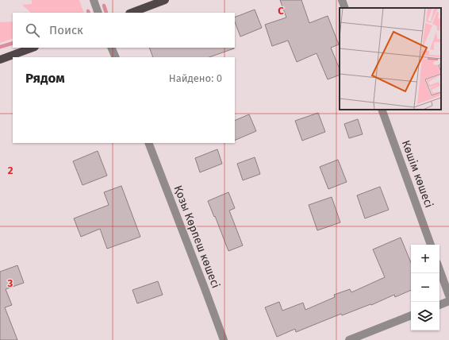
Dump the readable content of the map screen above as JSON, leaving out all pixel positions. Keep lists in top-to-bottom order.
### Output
{
  "streets": {
    "street": ["Көшім көшесі", "Қозы Көрпеш көшесі"]
  },
  "page": {
    "search": "Поиск",
    "heading": ["Рядом", "Найдено: 0"],
    "map_buttons": ["+", "−"]
  },
  "grid": {
    "columns": ["C"],
    "rows": ["2", "3"]
  }
}
